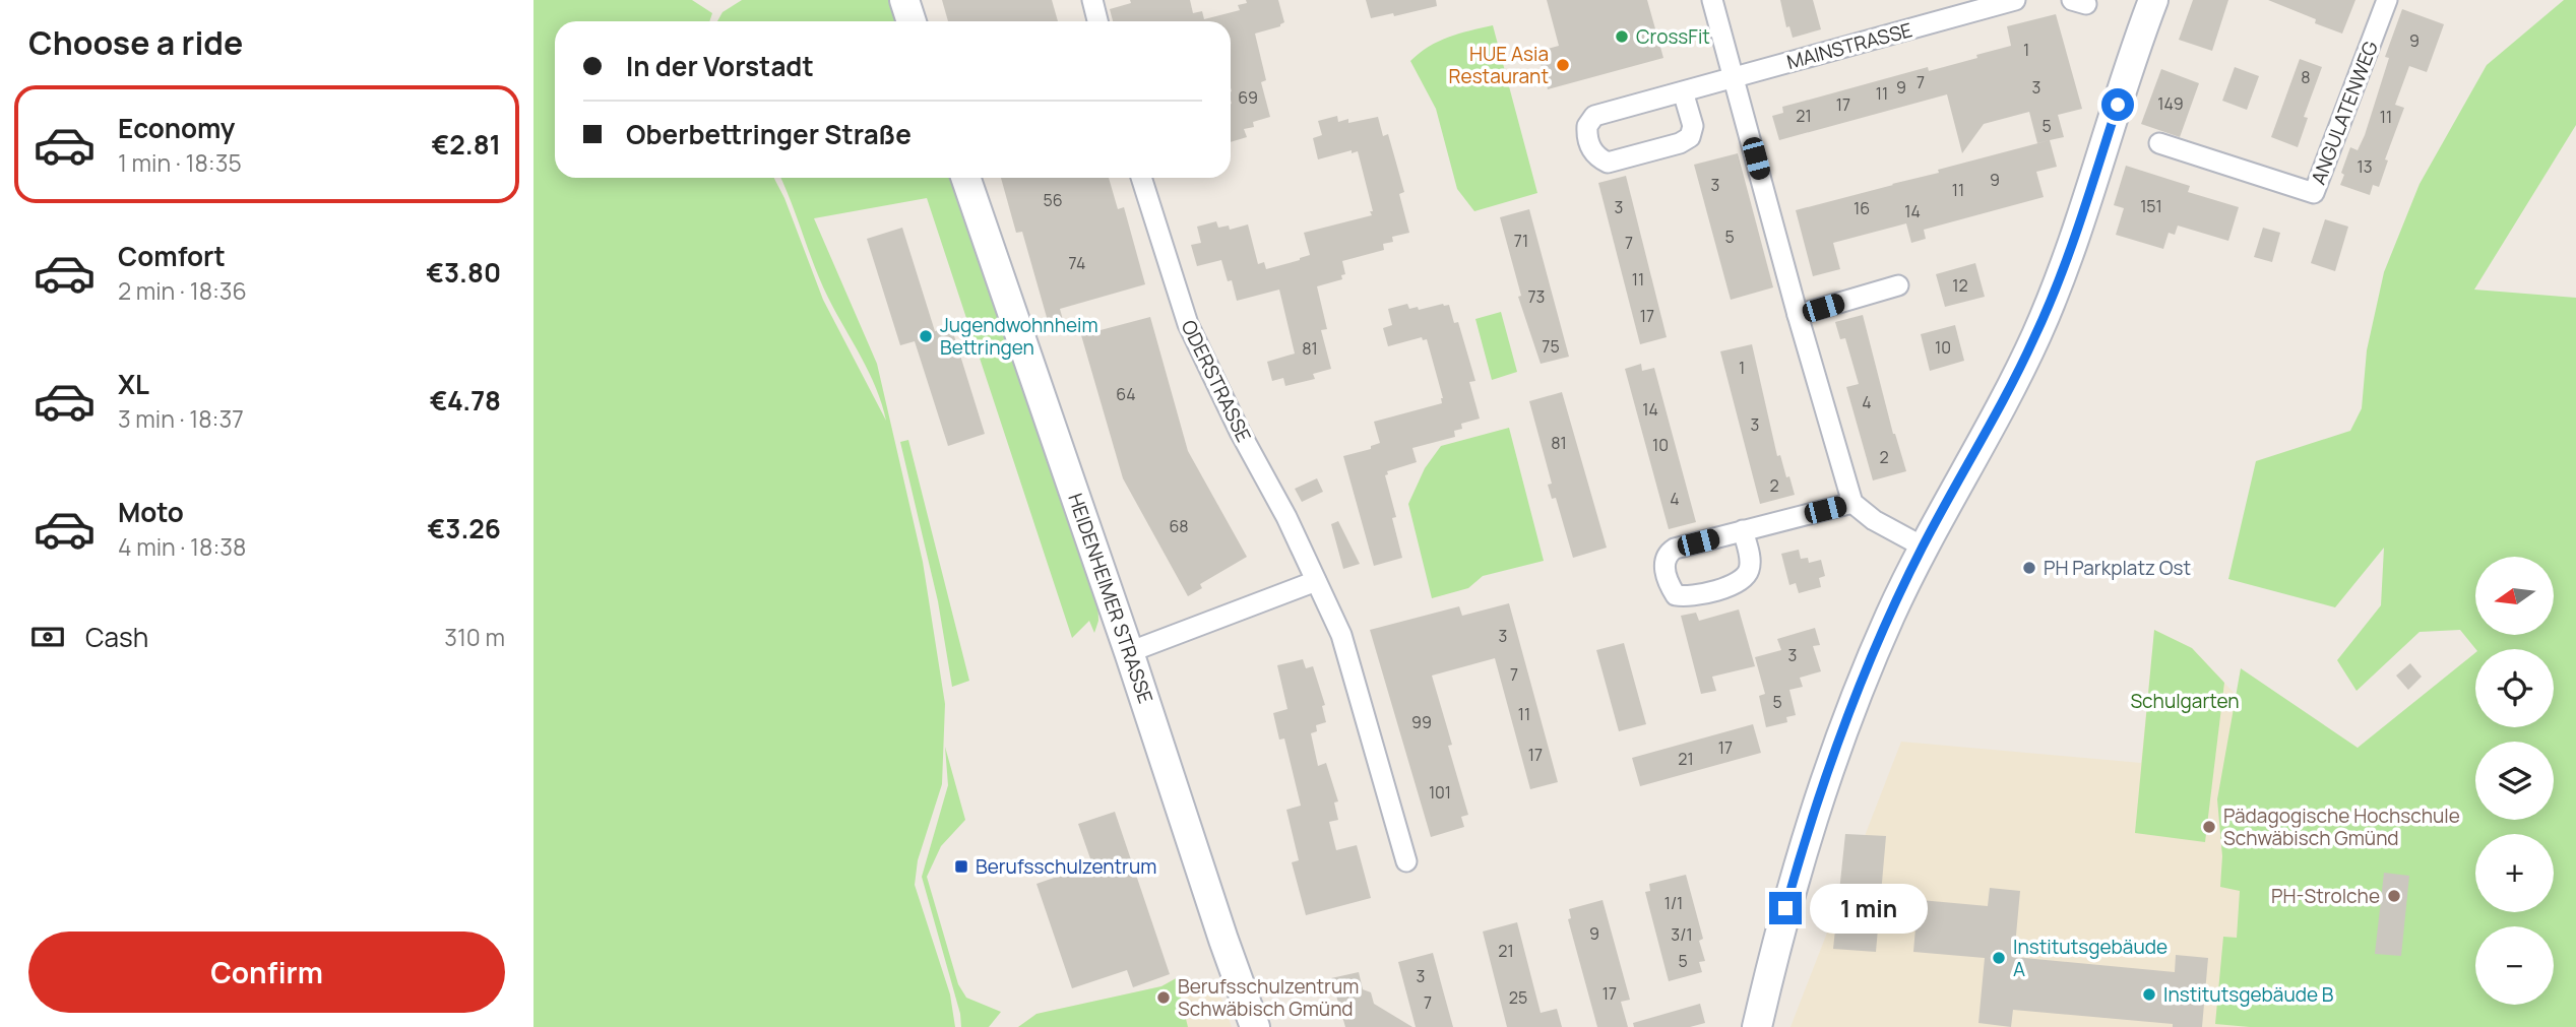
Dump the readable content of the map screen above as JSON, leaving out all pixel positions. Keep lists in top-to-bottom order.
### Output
{
  "streets": {
    "street": [
      "MAINSTRASSE",
      "ANGULATENWEG",
      "ODERSTRASSE",
      "HEIDENHEIMER STRASSE"
    ]
  },
  "parks": ["Schulgarten"],
  "places": {
    "other": [
      "CrossFit",
      "HUE Asia Restaurant",
      "Jugendwohnheim Bettringen",
      "PH Parkplatz Ost",
      "Pädagogische Hochschule Schwäbisch Gmünd",
      "PH-Strolche",
      "Institutsgebäude A",
      "Institutsgebäude B",
      "Berufsschulzentrum Schwäbisch Gmünd"
    ],
    "transit": ["Berufsschulzentrum"]
  },
  "house_numbers": [
    "9",
    "1",
    "8",
    "7",
    "9",
    "3",
    "11",
    "69",
    "149",
    "17",
    "21",
    "11",
    "5",
    "13",
    "9",
    "3",
    "11",
    "56",
    "151",
    "3",
    "16",
    "14",
    "5",
    "71",
    "7",
    "74",
    "11",
    "12",
    "73",
    "17",
    "75",
    "10",
    "81",
    "1",
    "64",
    "4",
    "14",
    "3",
    "81",
    "10",
    "2",
    "2",
    "4",
    "68",
    "3",
    "3",
    "7",
    "5",
    "11",
    "99",
    "17",
    "17",
    "21",
    "101",
    "1/1",
    "9",
    "3/1",
    "21",
    "5",
    "3",
    "17",
    "25",
    "7"
  ],
  "north": "left",
  "page": {
    "heading": "Choose a ride",
    "banner": ["In der Vorstadt", "Oberbettringer Straße"],
    "list": [
      {
        "name": "Economy",
        "note": "1 min · 18:35",
        "value": "€2.81"
      },
      {
        "name": "Comfort",
        "note": "2 min · 18:36",
        "value": "€3.80"
      },
      {
        "name": "XL",
        "note": "3 min · 18:37",
        "value": "€4.78"
      },
      {
        "name": "Moto",
        "note": "4 min · 18:38",
        "value": "€3.26"
      }
    ],
    "map_buttons": ["+", "−"],
    "pay": ["Cash", "310 m"],
    "bubble": "1 min",
    "buttons": "Confirm"
  }
}
